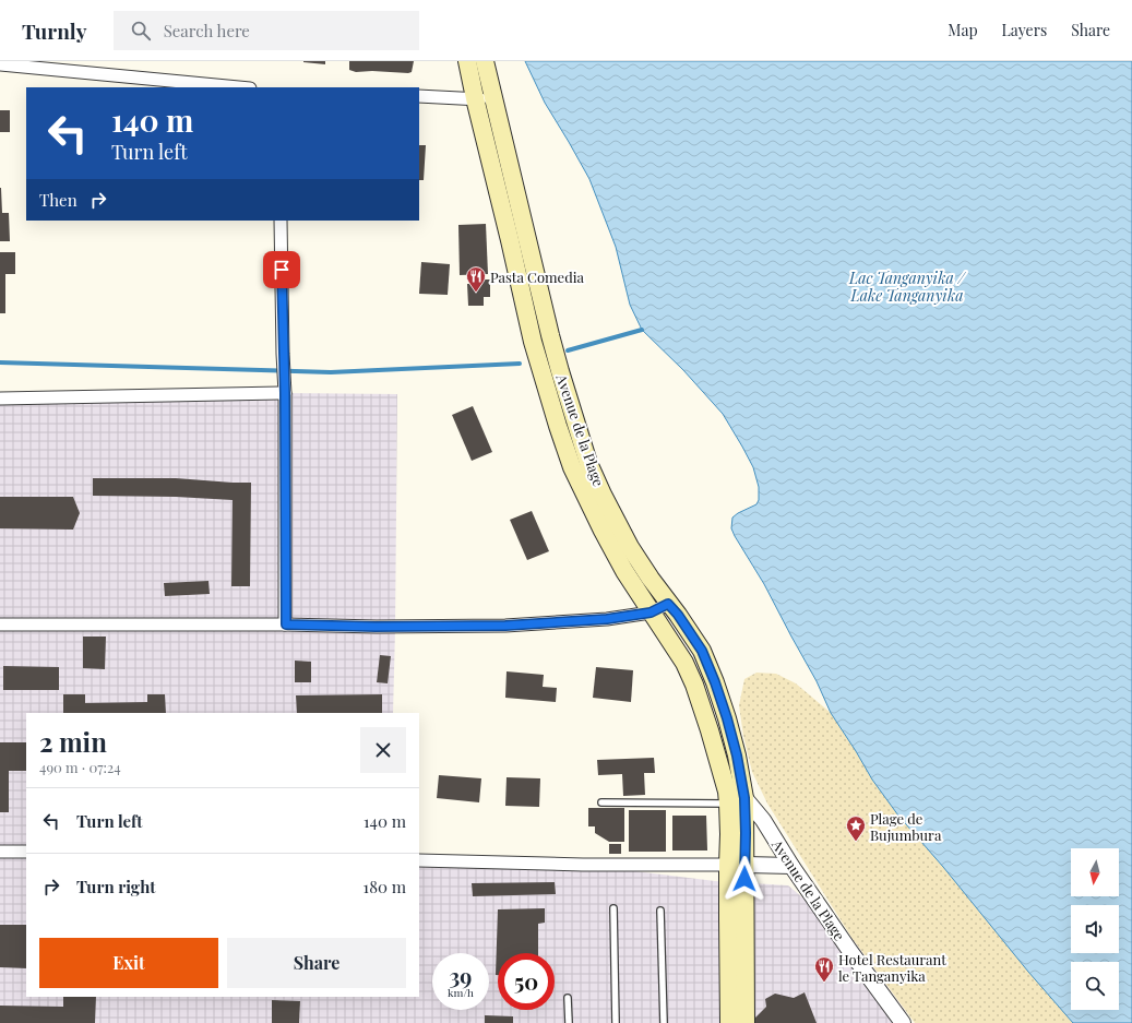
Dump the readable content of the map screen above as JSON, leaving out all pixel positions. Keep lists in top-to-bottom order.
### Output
{
  "streets": {
    "main road": ["Avenue de la Plage"]
  },
  "water": ["Lac Tanganyika / Lake Tanganyika"],
  "places": {
    "restaurant": ["Pasta Comedia", "Hotel Restaurant le Tanganyika"],
    "place": ["Plage de Bujumbura"]
  },
  "north": "bottom",
  "page": {
    "header": "Turnly",
    "search": "Search here",
    "nav": ["Map", "Layers", "Share"],
    "turn": ["140 m", "Turn left"],
    "then": "Then",
    "heading": ["2 min", "490 m · 07:24"],
    "list": [
      {
        "name": "Turn left",
        "value": "140 m"
      },
      {
        "name": "Turn right",
        "value": "180 m"
      }
    ],
    "buttons": ["Exit", "Share"],
    "speed": "39 km/h",
    "limit": "50"
  }
}
